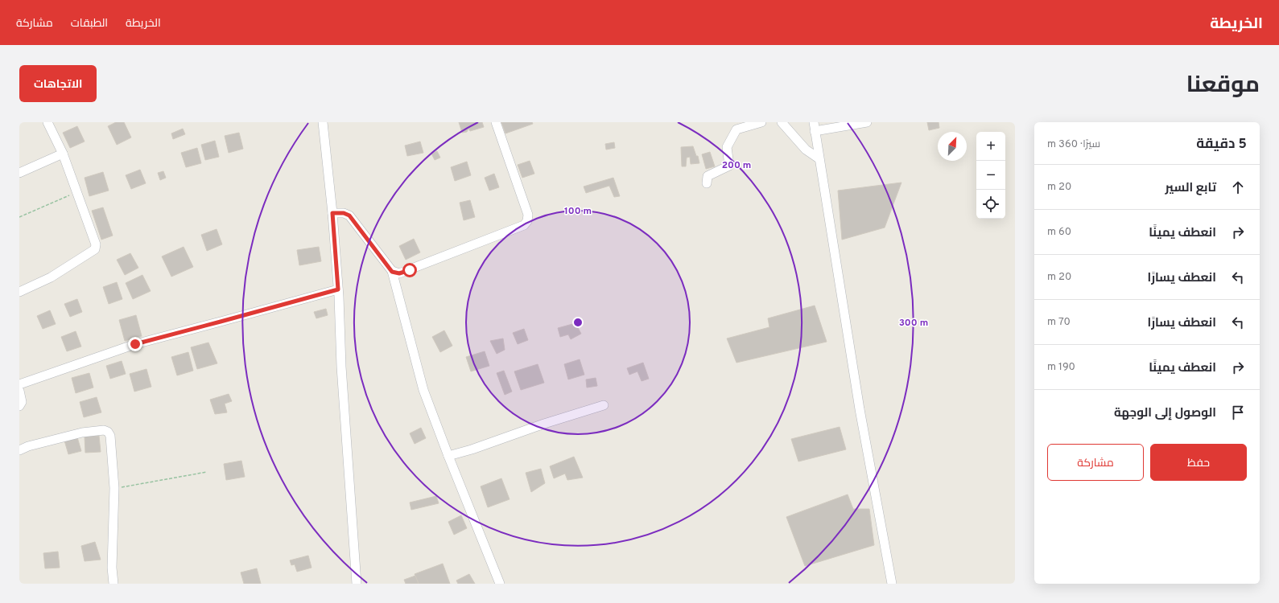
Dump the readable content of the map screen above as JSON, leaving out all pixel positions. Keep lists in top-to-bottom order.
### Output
{
  "north": "top right",
  "page": {
    "header": "الخريطة",
    "nav": ["الخريطة", "الطبقات", "مشاركة"],
    "title": "موقعنا",
    "buttons": [
      "الاتجاهات",
      ["حفظ", "مشاركة"]
    ],
    "heading": ["5 دقيقة", "سيرًا · 360 m"],
    "map_buttons": ["+", "−"],
    "list": [
      ["تابع السير", "20 m"],
      ["انعطف يمينًا", "60 m"],
      ["انعطف يسارًا", "20 m"],
      ["انعطف يسارًا", "70 m"],
      ["انعطف يمينًا", "190 m"],
      "الوصول إلى الوجهة"
    ]
  },
  "rings": ["200 m", "100 m", "300 m"]
}
